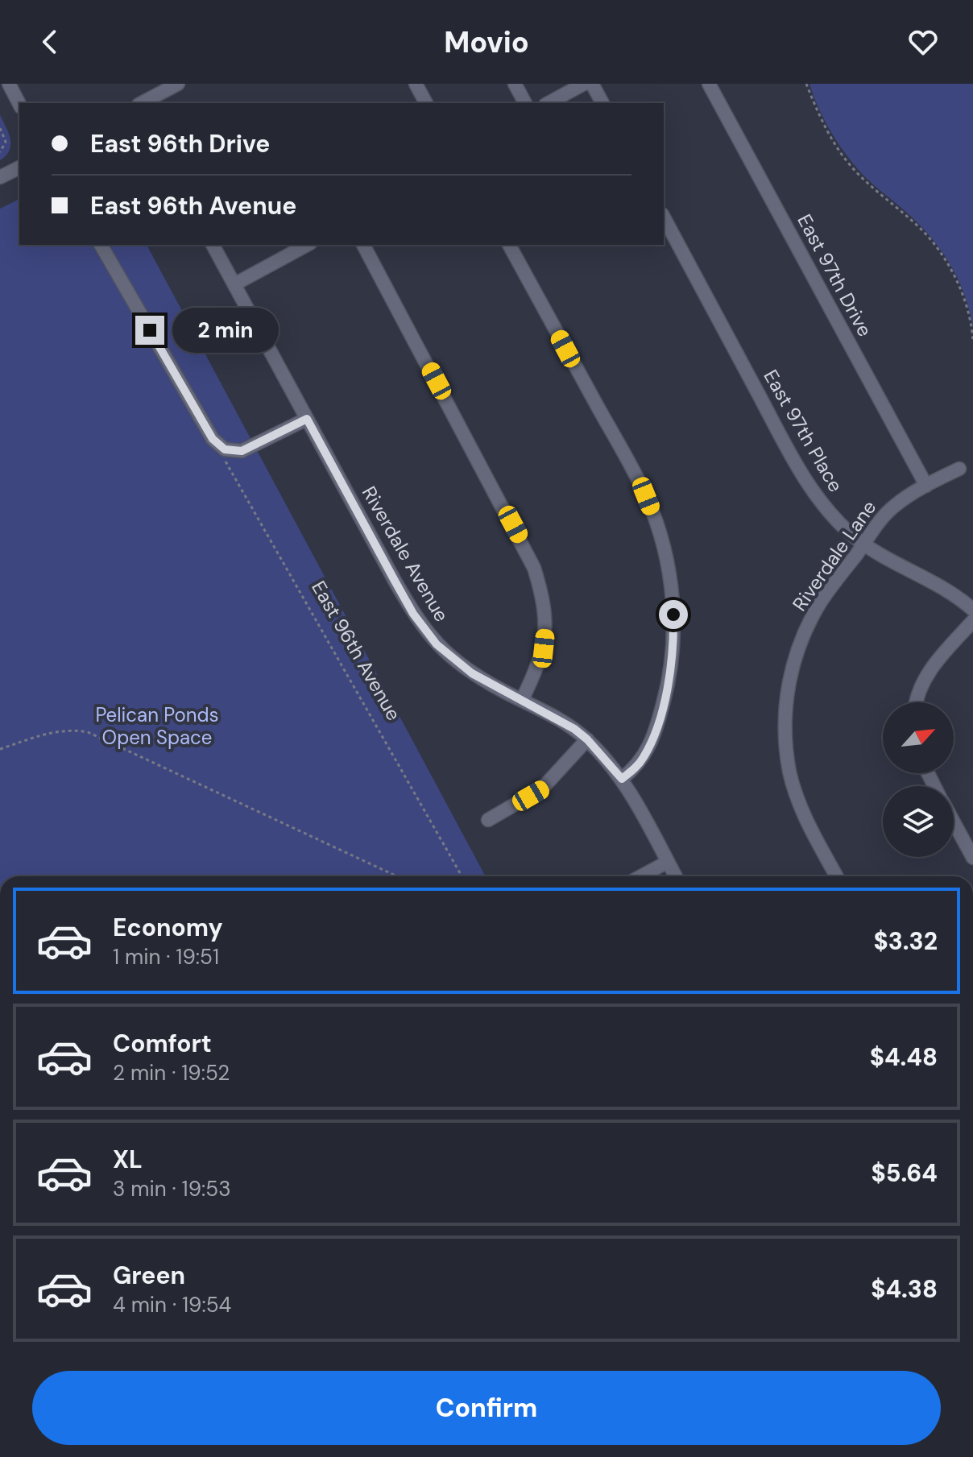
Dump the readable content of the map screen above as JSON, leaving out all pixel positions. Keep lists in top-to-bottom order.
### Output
{
  "streets": {
    "street": [
      "East 97th Drive",
      "East 97th Place",
      "Riverdale Avenue",
      "Riverdale Lane"
    ],
    "path": ["East 96th Avenue"]
  },
  "crossings": [
    ["East 97th Drive", "Riverdale Lane"],
    ["East 97th Place", "Riverdale Lane"]
  ],
  "parks": ["Pelican Ponds Open Space"],
  "north": "top right",
  "page": {
    "header": "Movio",
    "banner": ["East 96th Drive", "East 96th Avenue"],
    "bubble": "2 min",
    "list": [
      {
        "name": "Economy",
        "note": "1 min · 19:51",
        "value": "$3.32"
      },
      {
        "name": "Comfort",
        "note": "2 min · 19:52",
        "value": "$4.48"
      },
      {
        "name": "XL",
        "note": "3 min · 19:53",
        "value": "$5.64"
      },
      {
        "name": "Green",
        "note": "4 min · 19:54",
        "value": "$4.38"
      }
    ],
    "buttons": "Confirm"
  }
}
